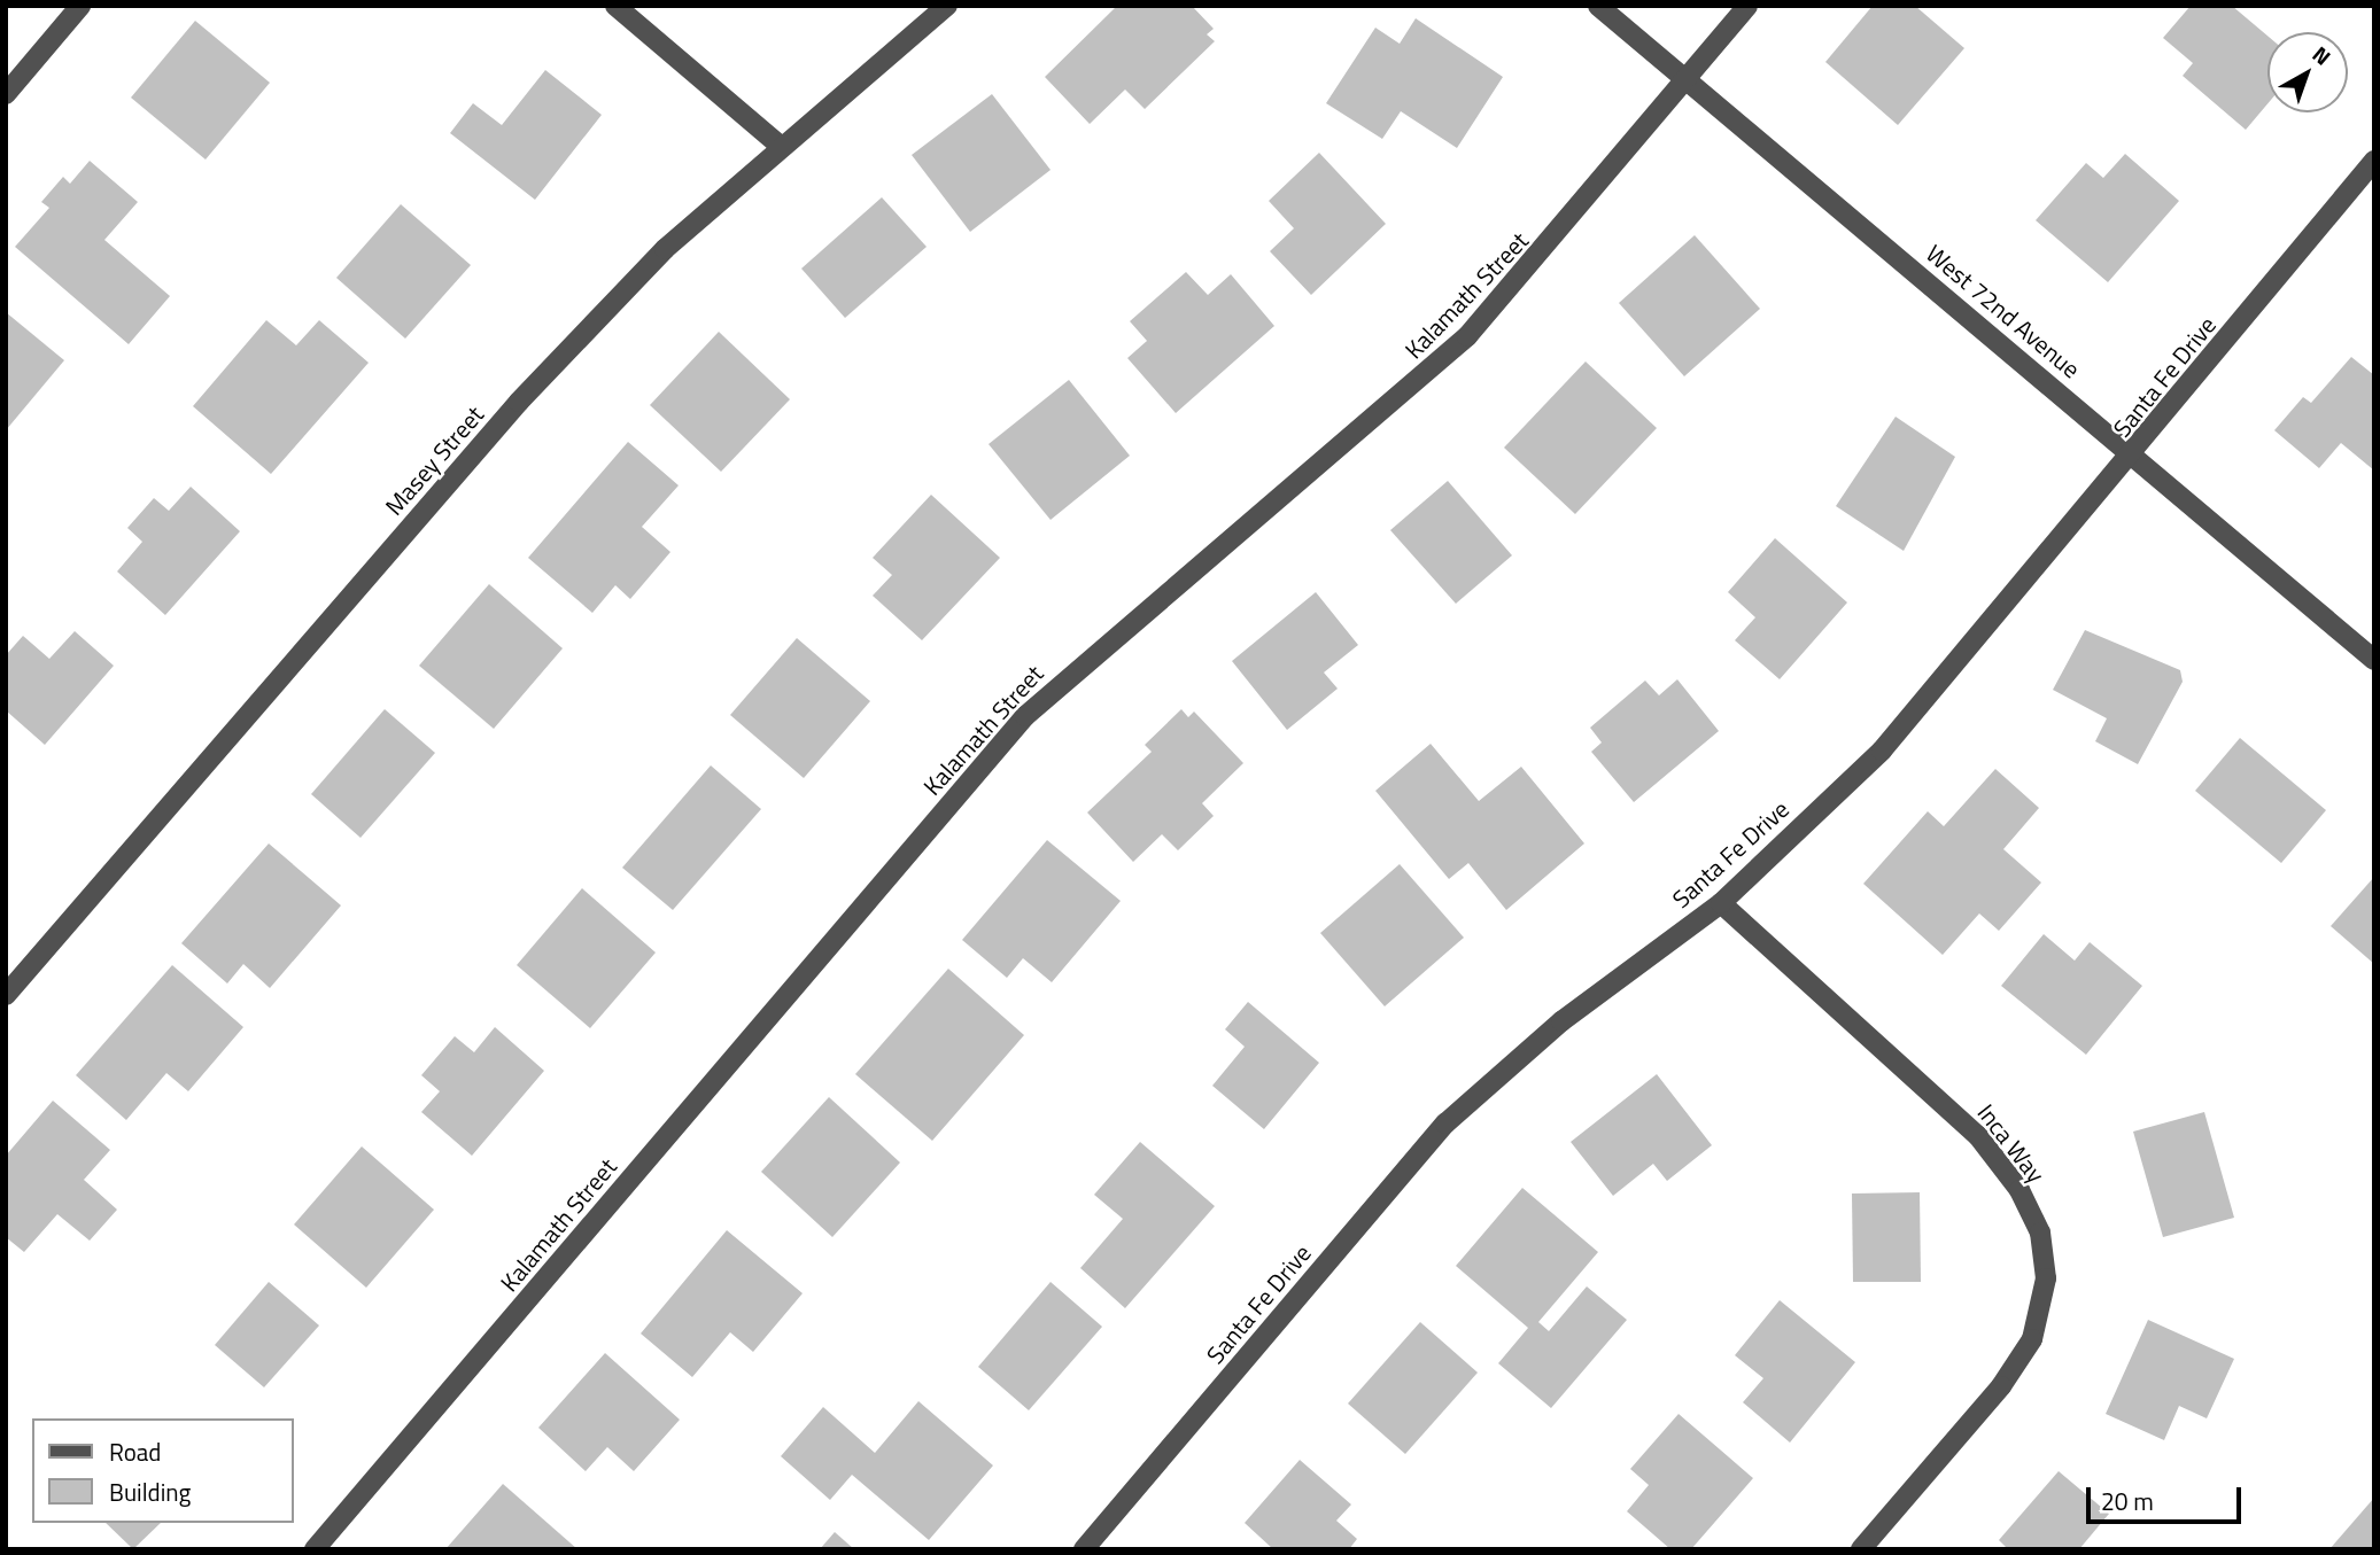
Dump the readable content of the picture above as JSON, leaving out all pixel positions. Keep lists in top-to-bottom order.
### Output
{
  "streets": {
    "street": [
      "Kalamath Street",
      "West 72nd Avenue",
      "Santa Fe Drive",
      "Masey Street",
      "Inca Way"
    ]
  },
  "crossings": [
    ["Kalamath Street", "West 72nd Avenue"],
    ["West 72nd Avenue", "Santa Fe Drive"],
    ["Santa Fe Drive", "Inca Way"]
  ],
  "legend": ["Road", "Building"],
  "scale_bar": "20 m",
  "north": "top right"
}
